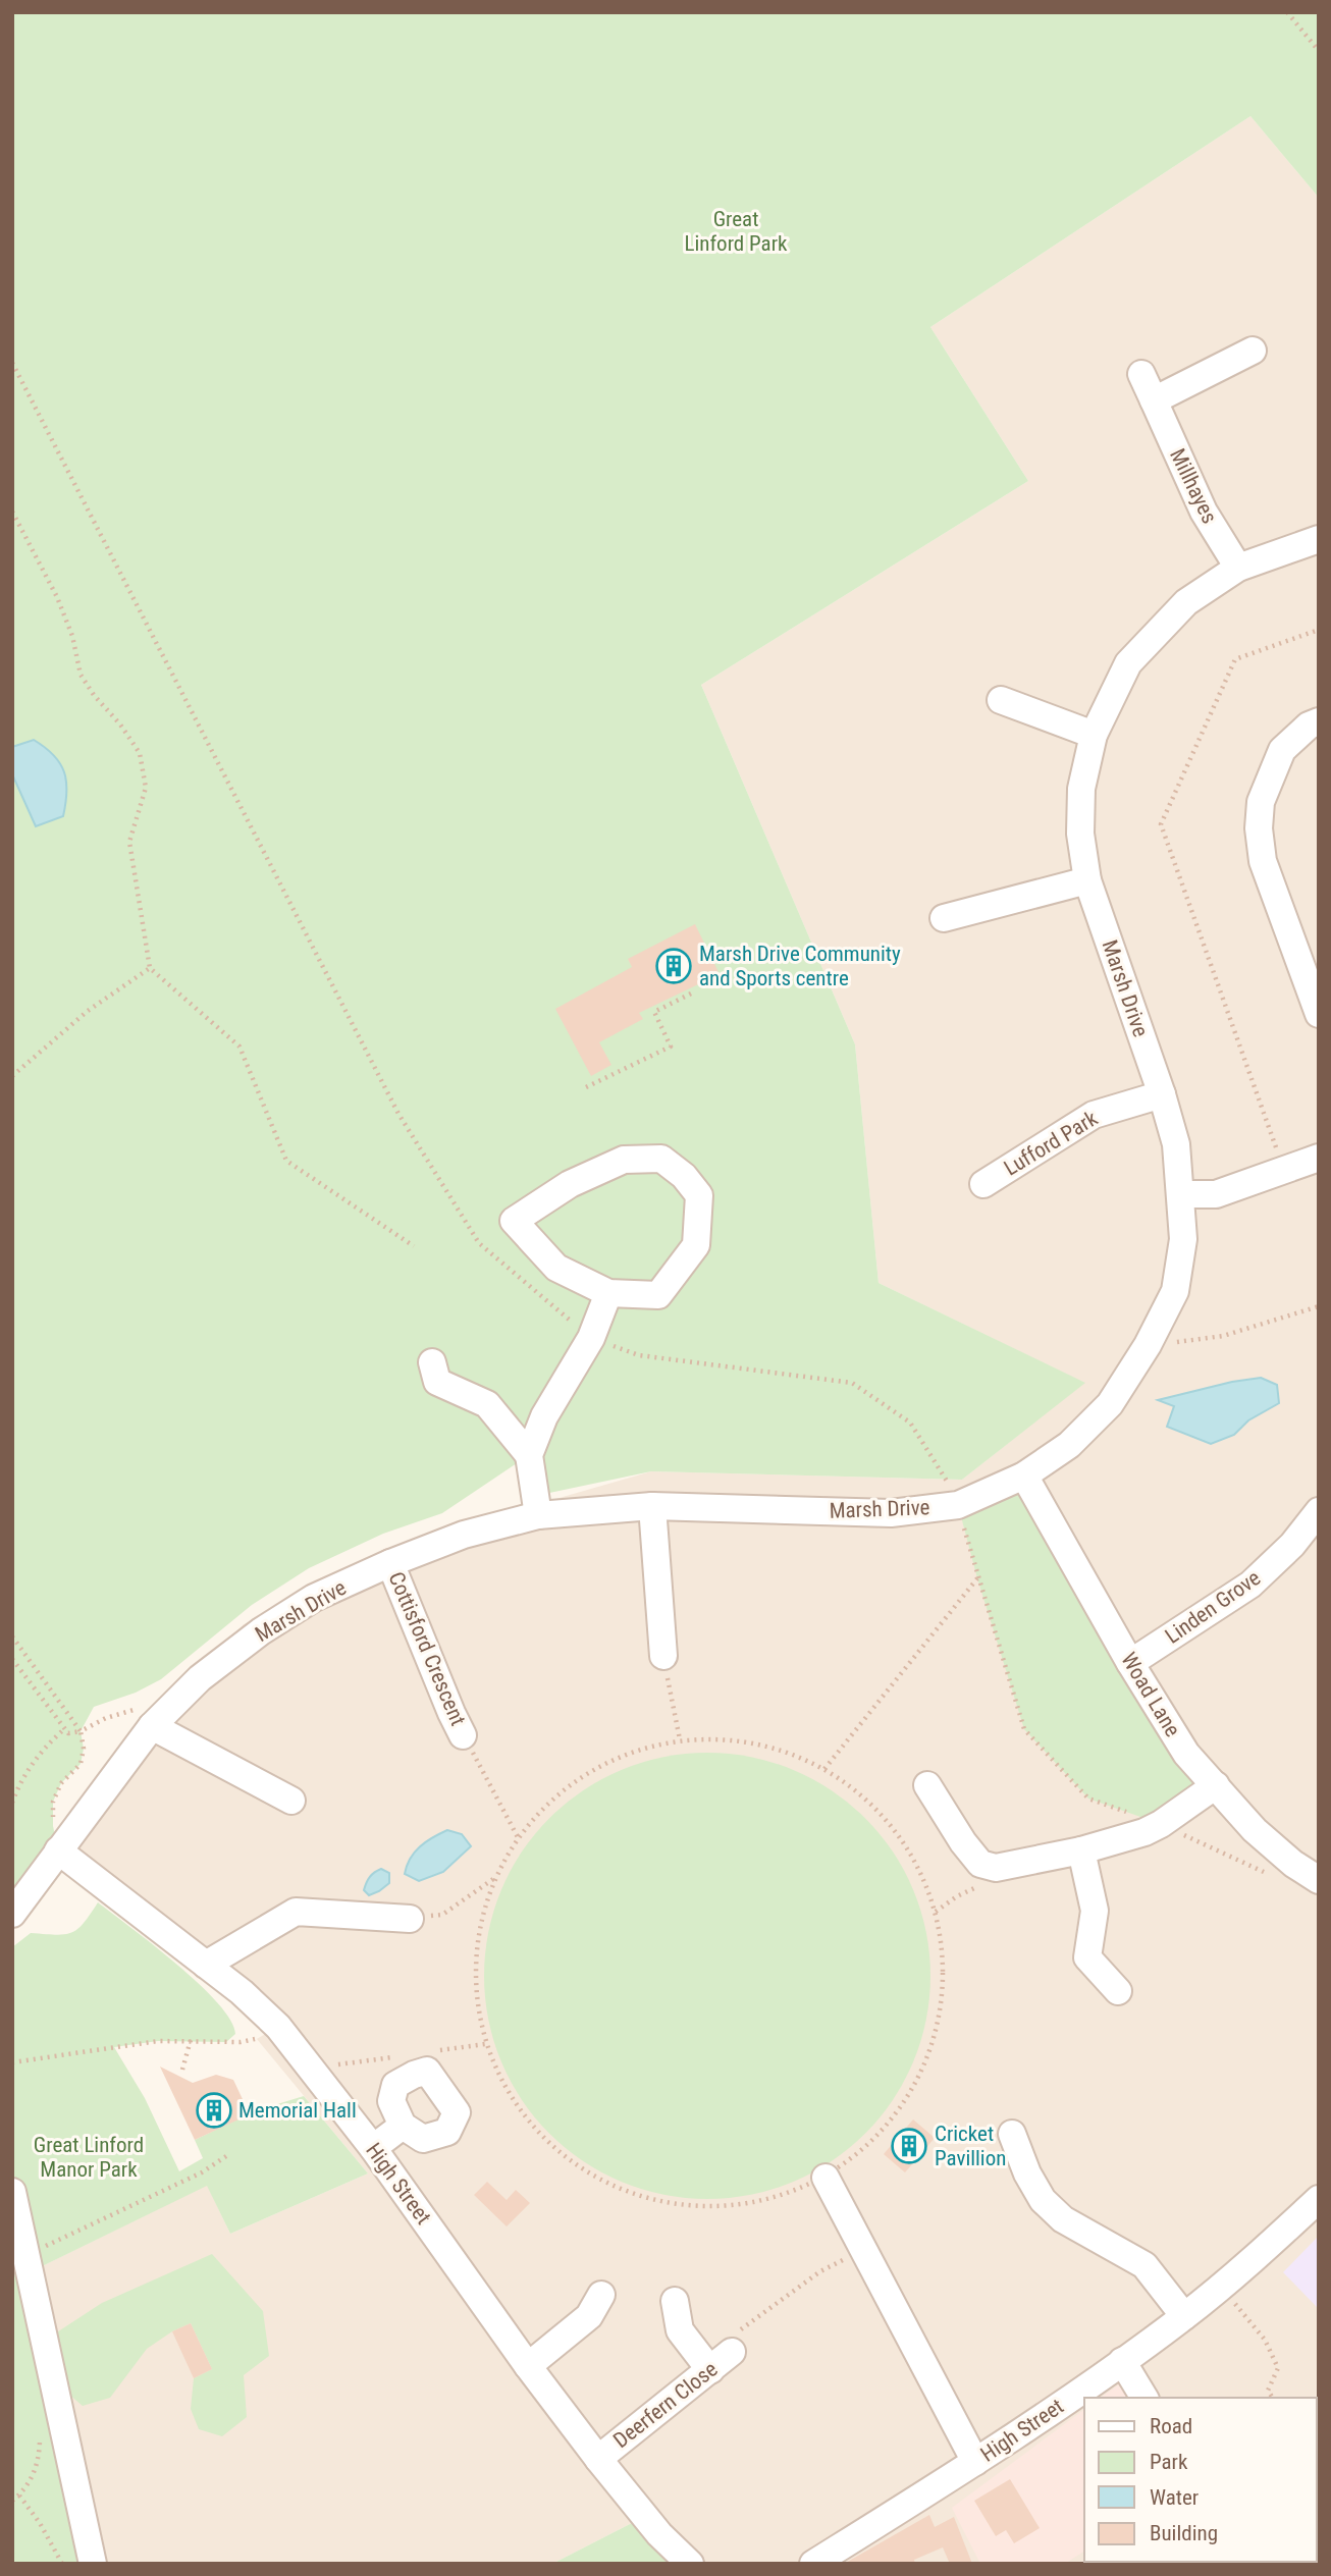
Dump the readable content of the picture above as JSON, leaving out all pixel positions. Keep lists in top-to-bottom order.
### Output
{
  "streets": {
    "street": [
      "Millhayes",
      "Marsh Drive",
      "Lufford Park",
      "Linden Grove",
      "Cottisford Crescent",
      "Woad Lane",
      "High Street",
      "Deerfern Close"
    ]
  },
  "crossings": [
    ["Millhayes", "Marsh Drive"],
    ["Marsh Drive", "Lufford Park"],
    ["Marsh Drive", "Cottisford Crescent"],
    ["Marsh Drive", "Woad Lane"],
    ["Marsh Drive", "High Street"],
    ["Linden Grove", "Woad Lane"],
    ["High Street", "Deerfern Close"]
  ],
  "parks": ["Great Linford Park", "Great Linford Manor Park"],
  "places": {
    "building": ["Marsh Drive Community and Sports centre", "Memorial Hall", "Cricket Pavillion"]
  },
  "legend": [
    "Road",
    "Park",
    "Water",
    "Building"
  ]
}
